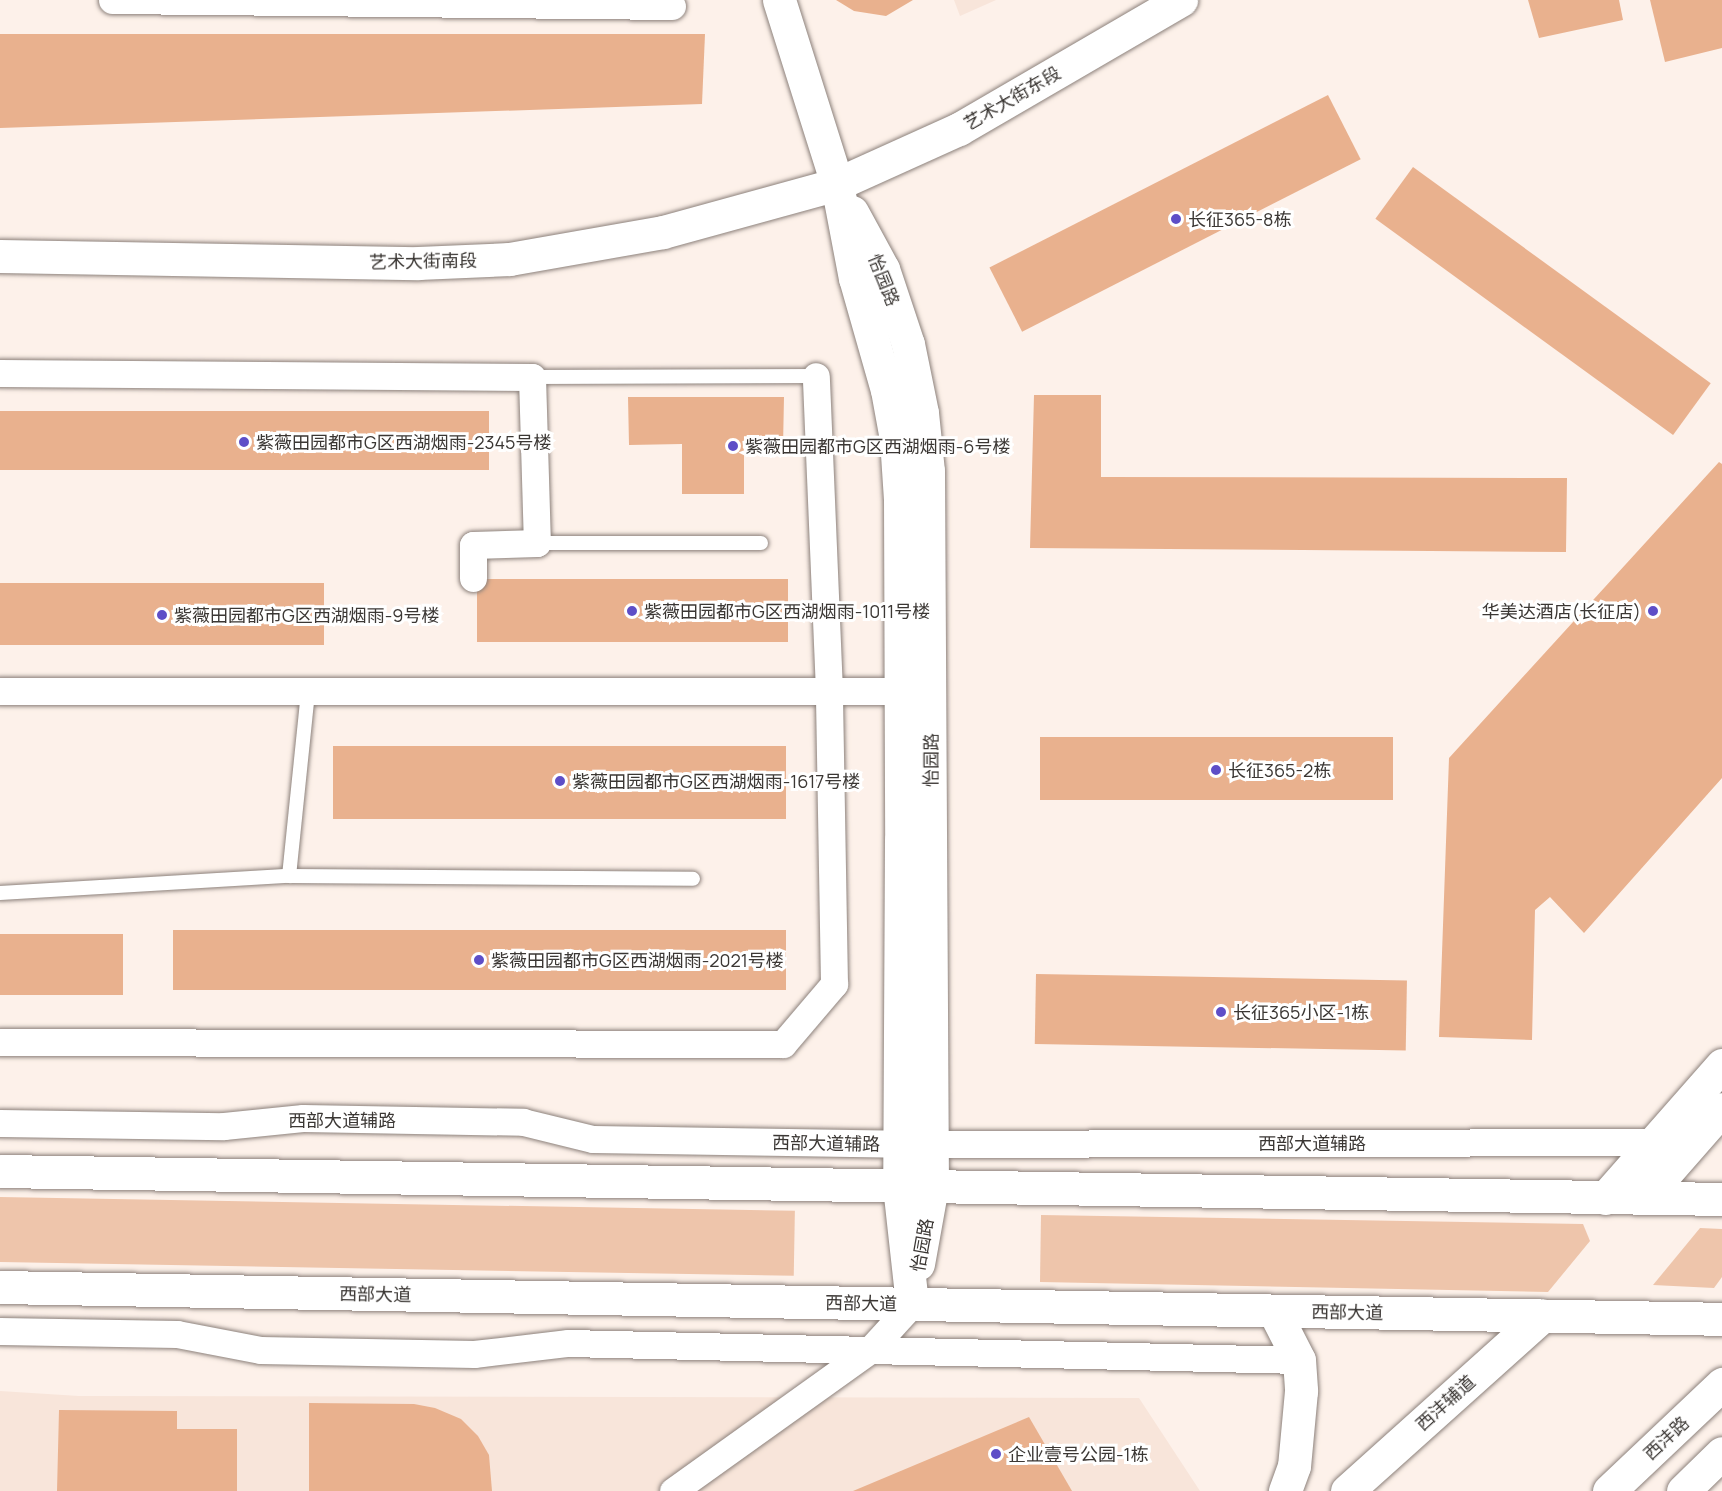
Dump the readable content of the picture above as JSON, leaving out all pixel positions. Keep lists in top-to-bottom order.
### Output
{
  "streets": {
    "main road": [
      "艺术大街东段",
      "艺术大街南段",
      "怡园路",
      "西部大道",
      "西沣辅道",
      "西沣路"
    ],
    "street": ["西部大道辅路"]
  },
  "crossings": [
    ["艺术大街东段", "艺术大街南段"],
    ["艺术大街东段", "怡园路"],
    ["艺术大街南段", "怡园路"],
    ["怡园路", "西部大道辅路"],
    ["怡园路", "西部大道"],
    ["西部大道", "西沣辅道"]
  ],
  "places": [
    "长征365-8栋",
    "紫薇田园都市G区西湖烟雨-2345号楼",
    "紫薇田园都市G区西湖烟雨-6号楼",
    "紫薇田园都市G区西湖烟雨-1011号楼",
    "华美达酒店(长征店)",
    "紫薇田园都市G区西湖烟雨-9号楼",
    "长征365-2栋",
    "紫薇田园都市G区西湖烟雨-1617号楼",
    "紫薇田园都市G区西湖烟雨-2021号楼",
    "长征365小区-1栋",
    "企业壹号公园-1栋"
  ]
}
